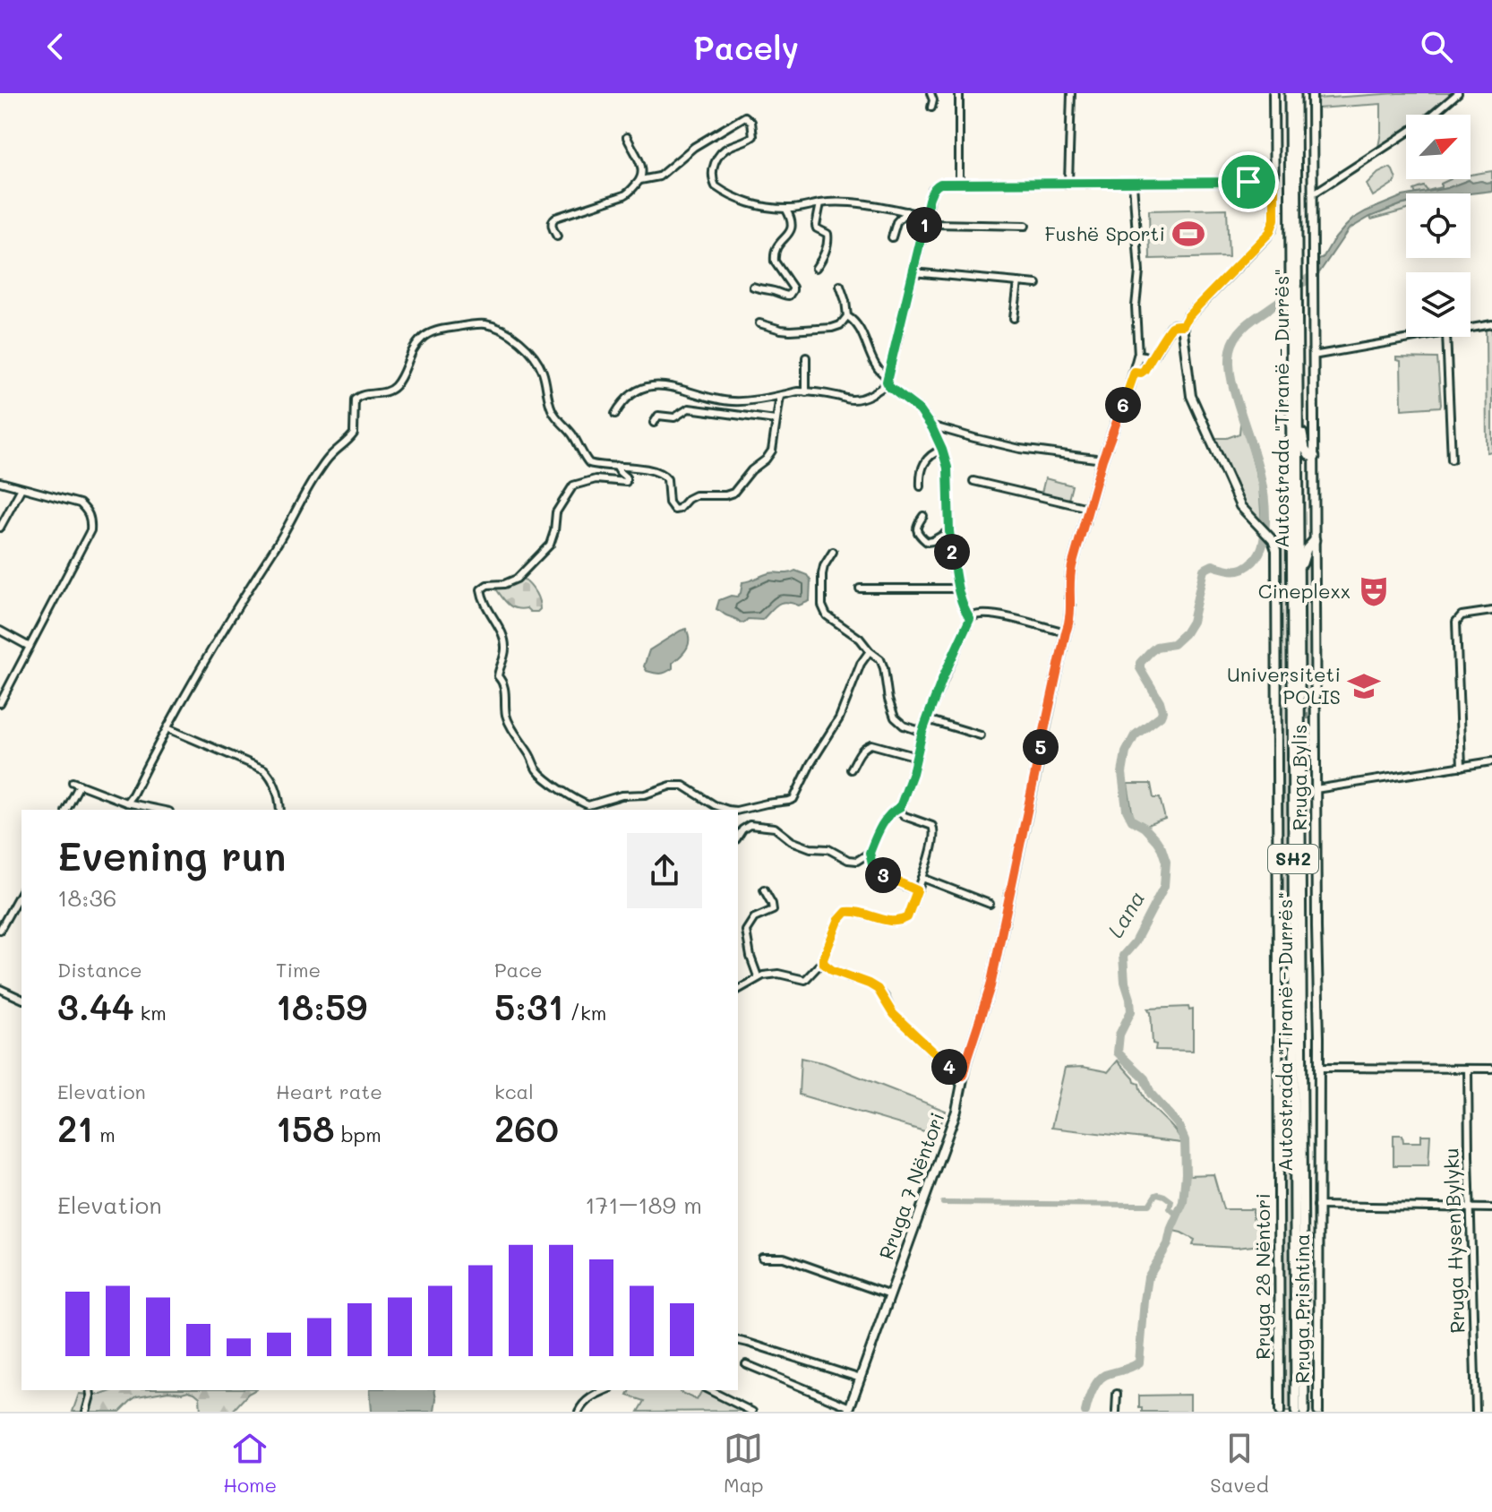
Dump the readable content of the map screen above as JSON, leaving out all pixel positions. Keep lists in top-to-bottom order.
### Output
{
  "streets": {
    "highway": ["Autostrada \"Tiranë - Durrës\"", "SH2"],
    "main road": [
      "Rruga Bylis",
      "Rruga 7 Nëntori",
      "Rruga 28 Nëntori",
      "Rruga Prishtina"
    ],
    "street": ["Rruga Hysen Bylyku"]
  },
  "crossings": [
    ["Rruga Bylis", "Rruga Prishtina"]
  ],
  "water": ["Lana"],
  "places": {
    "sports": ["Fushë Sporti"],
    "theatre": ["Cineplexx"],
    "school or university": ["Universiteti POLIS"]
  },
  "north": "top right",
  "page": {
    "header": "Pacely",
    "pins": [
      "1",
      "6",
      "2",
      "5",
      "3",
      "4"
    ],
    "heading": ["Evening run", "18:36"],
    "stats": [
      ["Distance", "3.44 km"],
      ["Time", "18:59"],
      ["Pace", "5:31 /km"],
      ["Elevation", "21 m"],
      ["Heart rate", "158 bpm"],
      ["kcal", "260"]
    ],
    "chart": ["Elevation", "171–189 m"],
    "tabs": ["Home", "Map", "Saved"]
  }
}
